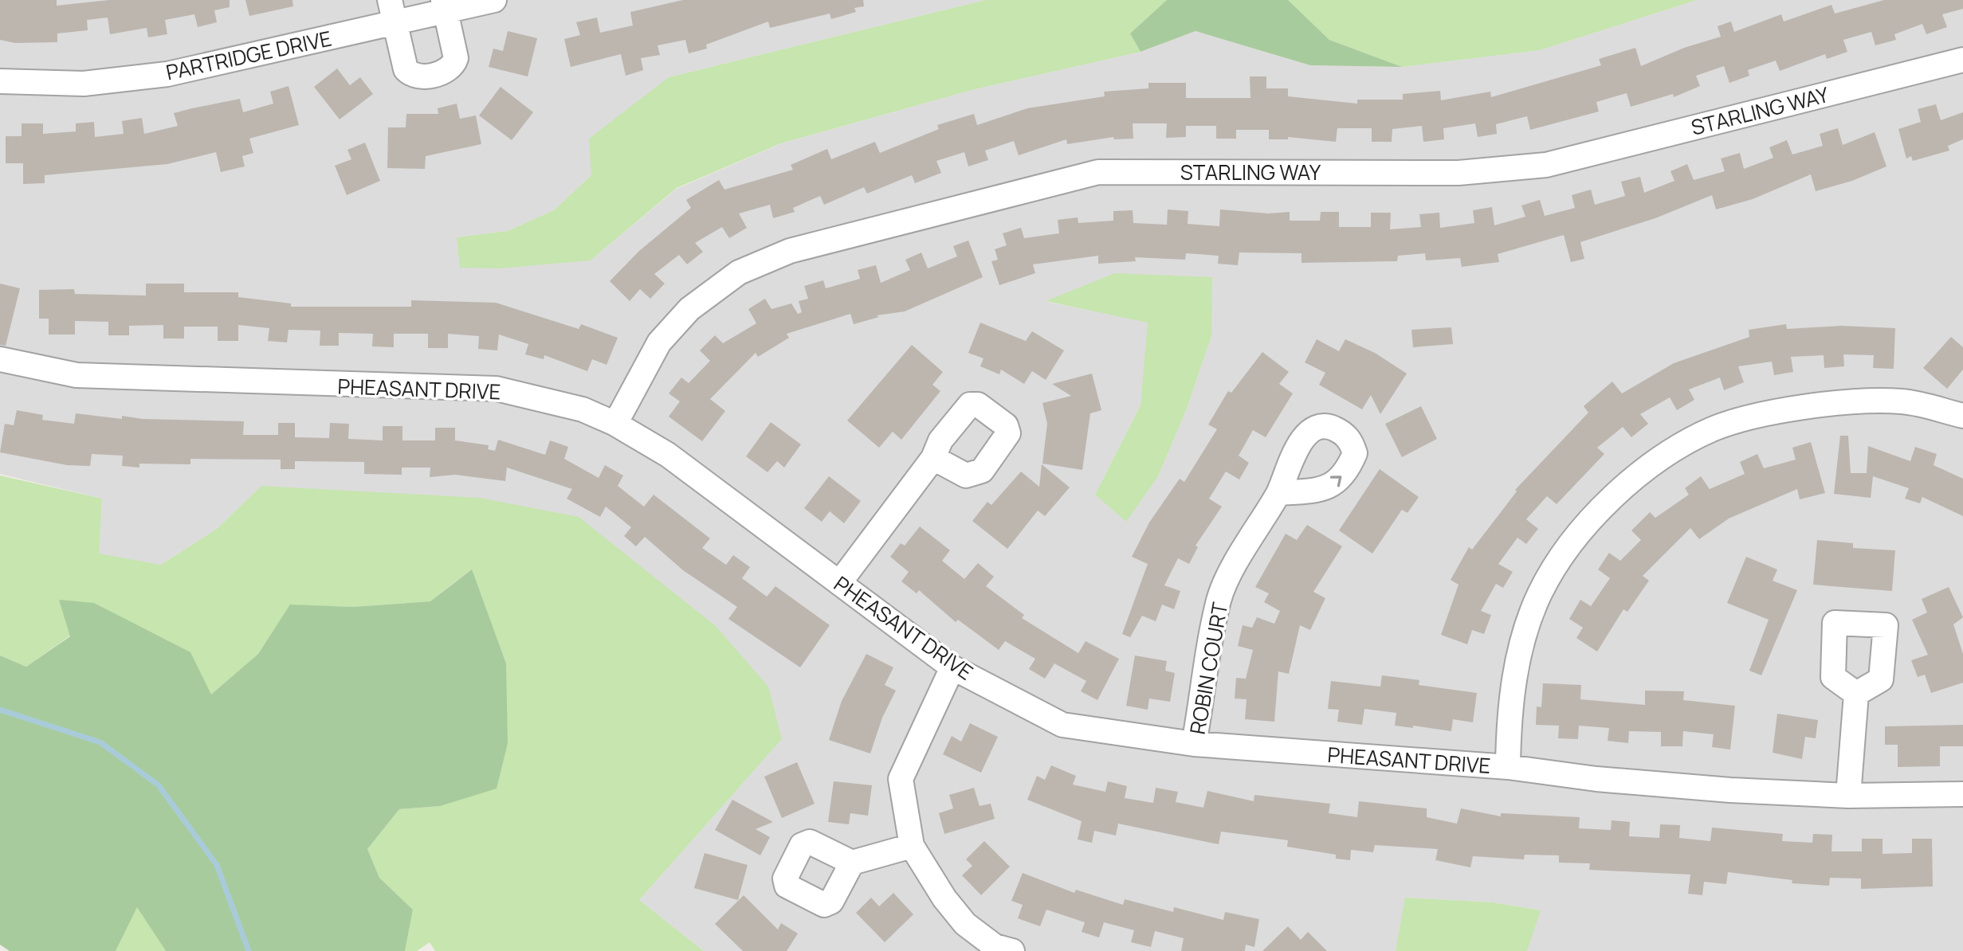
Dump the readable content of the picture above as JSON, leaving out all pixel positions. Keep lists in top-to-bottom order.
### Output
{
  "streets": {
    "street": [
      "PARTRIDGE DRIVE",
      "STARLING WAY",
      "PHEASANT DRIVE",
      "ROBIN COURT"
    ]
  },
  "crossings": [
    ["STARLING WAY", "PHEASANT DRIVE"],
    ["PHEASANT DRIVE", "ROBIN COURT"]
  ]
}
